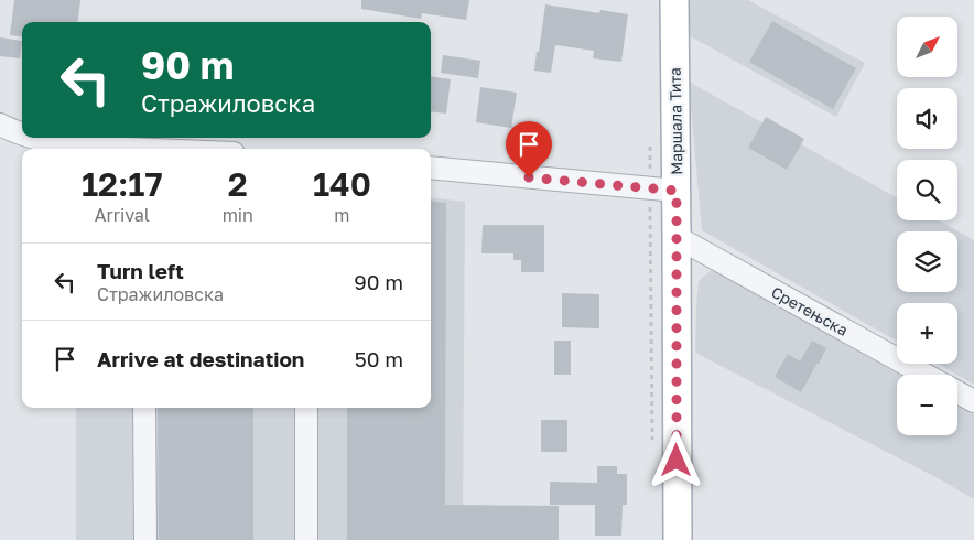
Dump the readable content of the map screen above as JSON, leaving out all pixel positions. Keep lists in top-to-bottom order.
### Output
{
  "streets": {
    "main road": ["Маршала Тита"],
    "street": ["Сретењска"]
  },
  "crossings": [
    ["Маршала Тита", "Сретењска"]
  ],
  "north": "top right",
  "page": {
    "map_buttons": ["+", "−"],
    "turn": ["90 m", "Стражиловска"],
    "eta": [
      "12:17",
      "Arrival",
      "2",
      "min",
      "140",
      "m"
    ],
    "list": [
      {
        "name": "Turn left",
        "note": "Стражиловска",
        "value": "90 m"
      },
      {
        "name": "Arrive at destination",
        "value": "50 m"
      }
    ]
  }
}
